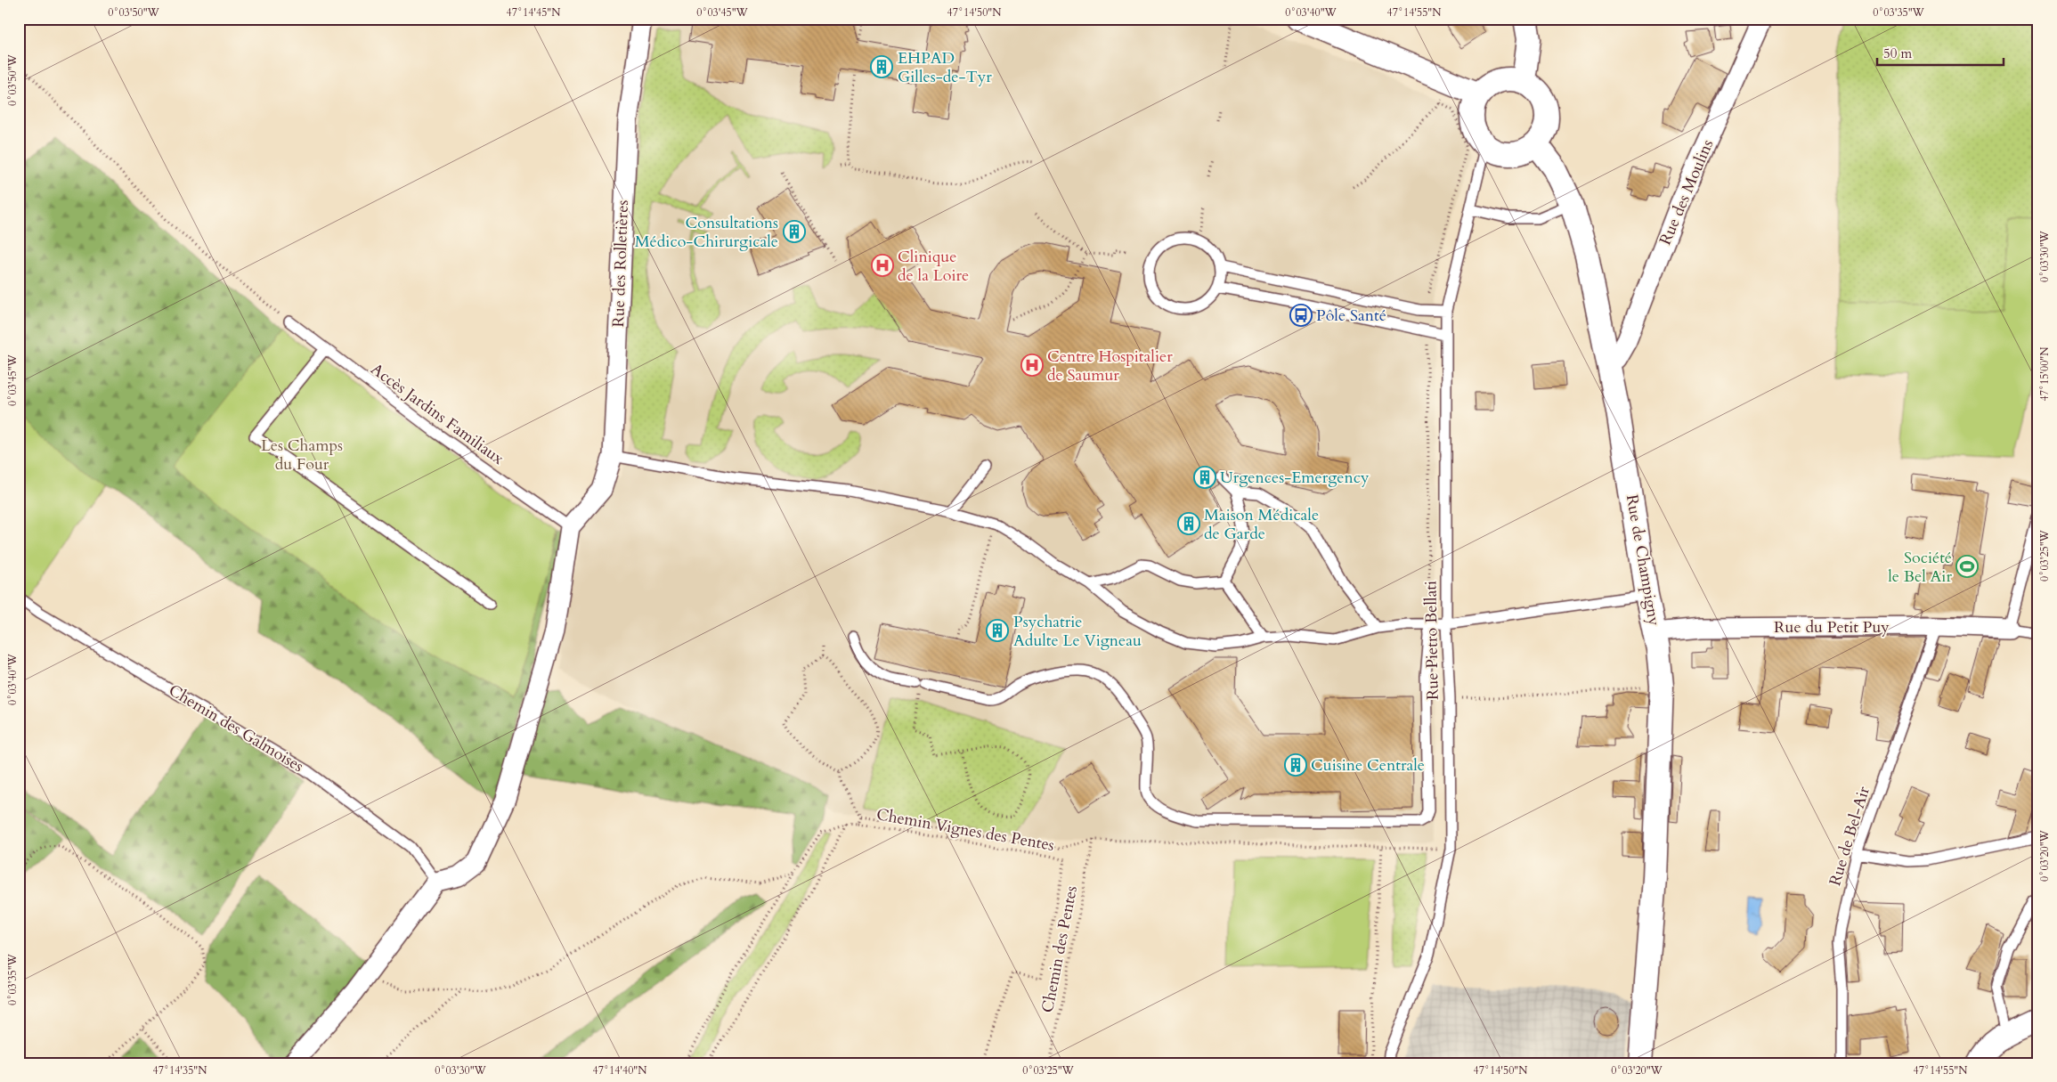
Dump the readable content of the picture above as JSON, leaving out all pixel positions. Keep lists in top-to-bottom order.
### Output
{
  "streets": {
    "street": [
      "Rue des Moulins",
      "Rue des Rolletières",
      "Rue de Champigny",
      "Rue du Petit Puy"
    ],
    "lane": [
      "Accès Jardins Familiaux",
      "Rue Pietro Bellati",
      "Chemin des Galmoises",
      "Rue de Bel-Air"
    ],
    "path": ["Chemin Vignes des Pentes", "Chemin des Pentes"]
  },
  "crossings": [
    ["Rue des Moulins", "Rue de Champigny"],
    ["Rue de Champigny", "Rue du Petit Puy"],
    ["Rue de Champigny", "Rue Pietro Bellati"],
    ["Rue du Petit Puy", "Rue de Bel-Air"]
  ],
  "parks": ["Les Champs du Four"],
  "places": {
    "building": [
      "EHPAD Gilles-de-Tyr",
      "Consultations Médico-Chirurgicale",
      "Urgences-Emergency",
      "Maison Médicale de Garde",
      "Psychatrie Adulte Le Vigneau",
      "Cuisine Centrale"
    ],
    "hospital": ["Clinique de la Loire", "Centre Hospitalier de Saumur"],
    "bus stop": ["Pôle Santé"],
    "sports": ["Société le Bel Air"]
  },
  "scale_bar": "50 m",
  "coordinates": [
    "0°03'50\"W",
    "47°14'45\"N",
    "0°03'45\"W",
    "47°14'50\"N",
    "0°03'40\"W",
    "47°14'55\"N",
    "0°03'35\"W",
    "0°03'30\"W",
    "47°15'00\"N",
    "0°03'25\"W",
    "0°03'20\"W",
    "47°14'35\"N",
    "47°14'40\"N"
  ]
}
